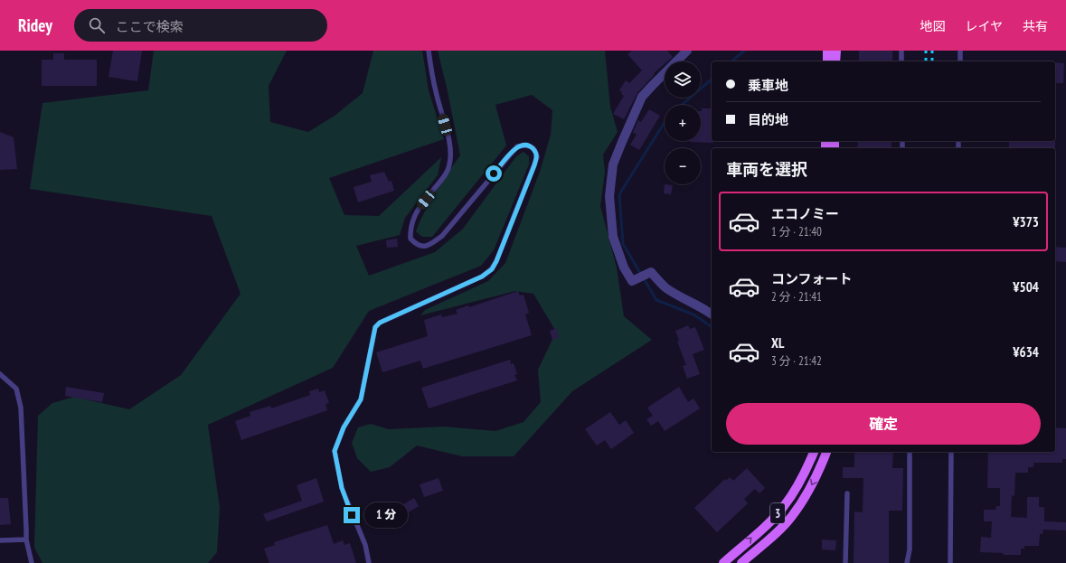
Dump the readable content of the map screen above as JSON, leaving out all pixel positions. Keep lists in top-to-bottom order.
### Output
{
  "streets": {
    "main road": ["3"]
  },
  "page": {
    "header": "Ridey",
    "search": "ここで検索",
    "nav": ["地図", "レイヤ", "共有"],
    "map_buttons": ["+", "−"],
    "banner": ["乗車地", "目的地"],
    "heading": "車両を選択",
    "list": [
      {
        "name": "エコノミー",
        "note": "1 分 · 21:40",
        "value": "¥373"
      },
      {
        "name": "コンフォート",
        "note": "2 分 · 21:41",
        "value": "¥504"
      },
      {
        "name": "XL",
        "note": "3 分 · 21:42",
        "value": "¥634"
      }
    ],
    "buttons": "確定",
    "bubble": "1 分"
  }
}
